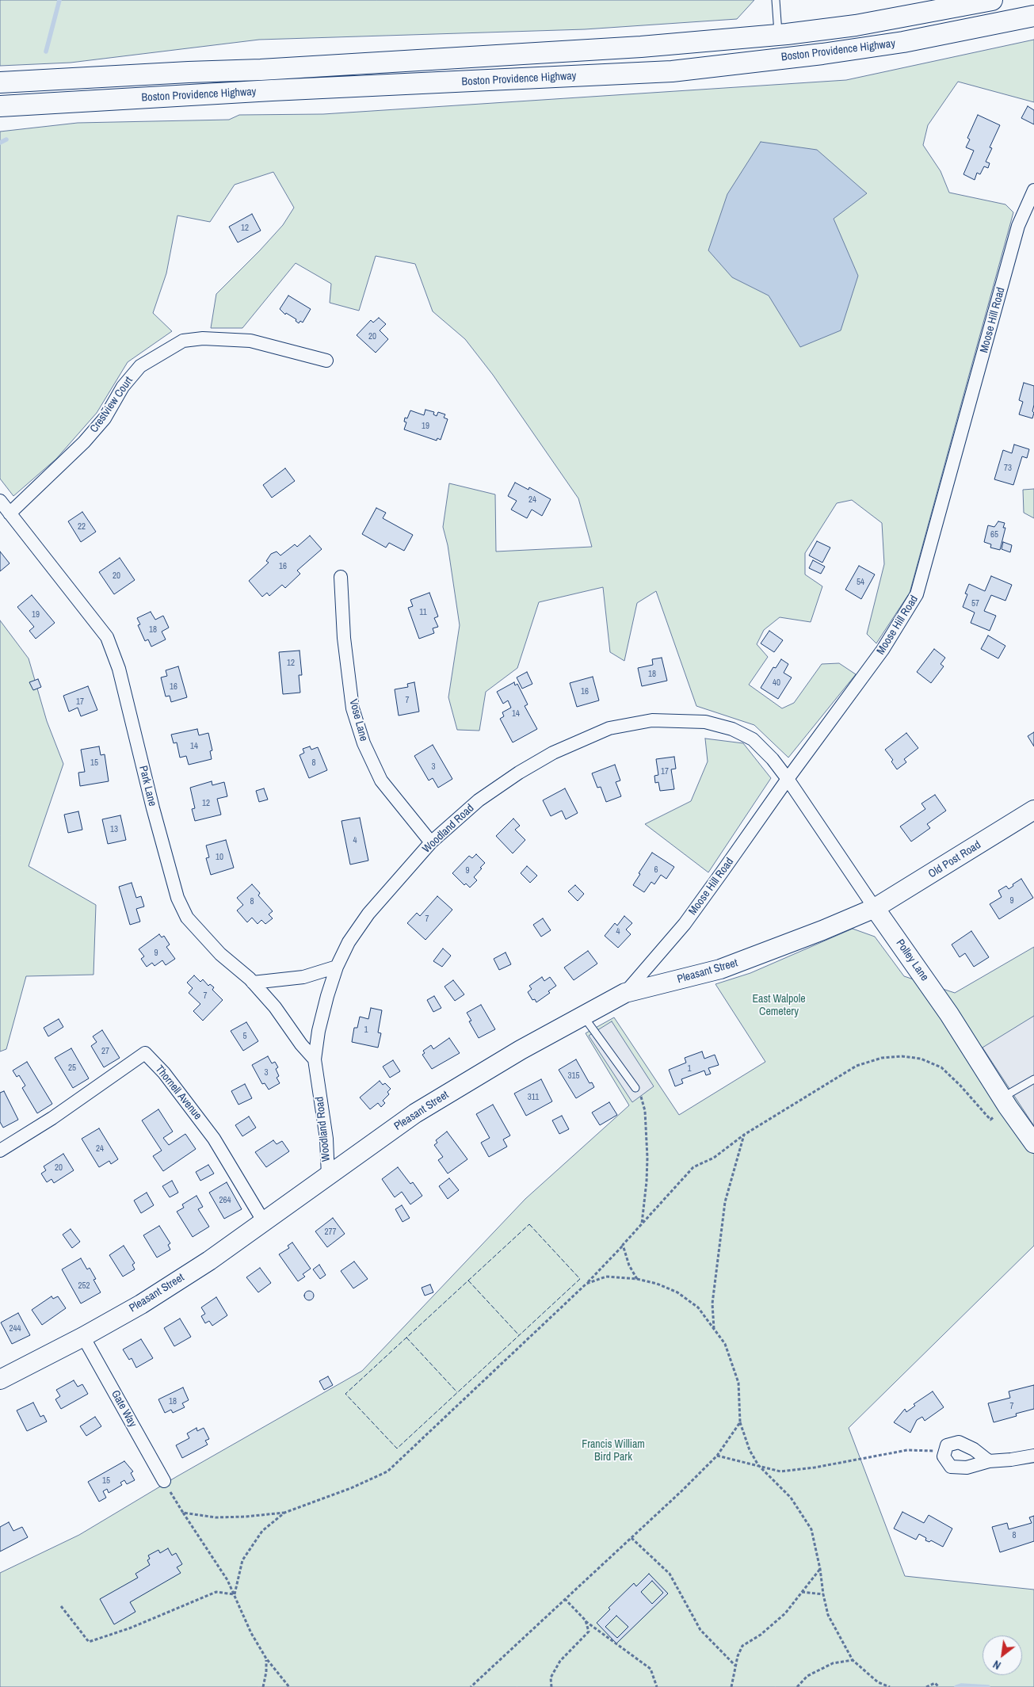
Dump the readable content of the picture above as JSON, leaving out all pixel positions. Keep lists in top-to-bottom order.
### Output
{
  "streets": {
    "main road": ["Boston Providence Highway"],
    "street": [
      "Moose Hill Road",
      "Crestview Court",
      "Vose Lane",
      "Park Lane",
      "Woodland Road",
      "Old Post Road",
      "Polley Lane",
      "Pleasant Street",
      "Thornell Avenue",
      "Gate Way"
    ]
  },
  "crossings": [
    ["Moose Hill Road", "Woodland Road"],
    ["Moose Hill Road", "Polley Lane"],
    ["Moose Hill Road", "Pleasant Street"],
    ["Crestview Court", "Park Lane"],
    ["Vose Lane", "Woodland Road"],
    ["Park Lane", "Woodland Road"],
    ["Woodland Road", "Polley Lane"],
    ["Woodland Road", "Pleasant Street"],
    ["Old Post Road", "Polley Lane"],
    ["Old Post Road", "Pleasant Street"],
    ["Polley Lane", "Pleasant Street"],
    ["Pleasant Street", "Thornell Avenue"],
    ["Pleasant Street", "Gate Way"]
  ],
  "parks": ["East Walpole Cemetery", "Francis William Bird Park"],
  "house_numbers": [
    "12",
    "20",
    "19",
    "73",
    "24",
    "22",
    "65",
    "16",
    "20",
    "54",
    "57",
    "11",
    "19",
    "18",
    "12",
    "18",
    "40",
    "16",
    "16",
    "7",
    "17",
    "14",
    "14",
    "15",
    "8",
    "3",
    "17",
    "12",
    "13",
    "4",
    "10",
    "6",
    "9",
    "9",
    "8",
    "7",
    "4",
    "9",
    "7",
    "1",
    "5",
    "27",
    "25",
    "1",
    "3",
    "315",
    "311",
    "24",
    "20",
    "264",
    "277",
    "252",
    "244",
    "18",
    "7",
    "15",
    "8"
  ],
  "north": "bottom left"
}
